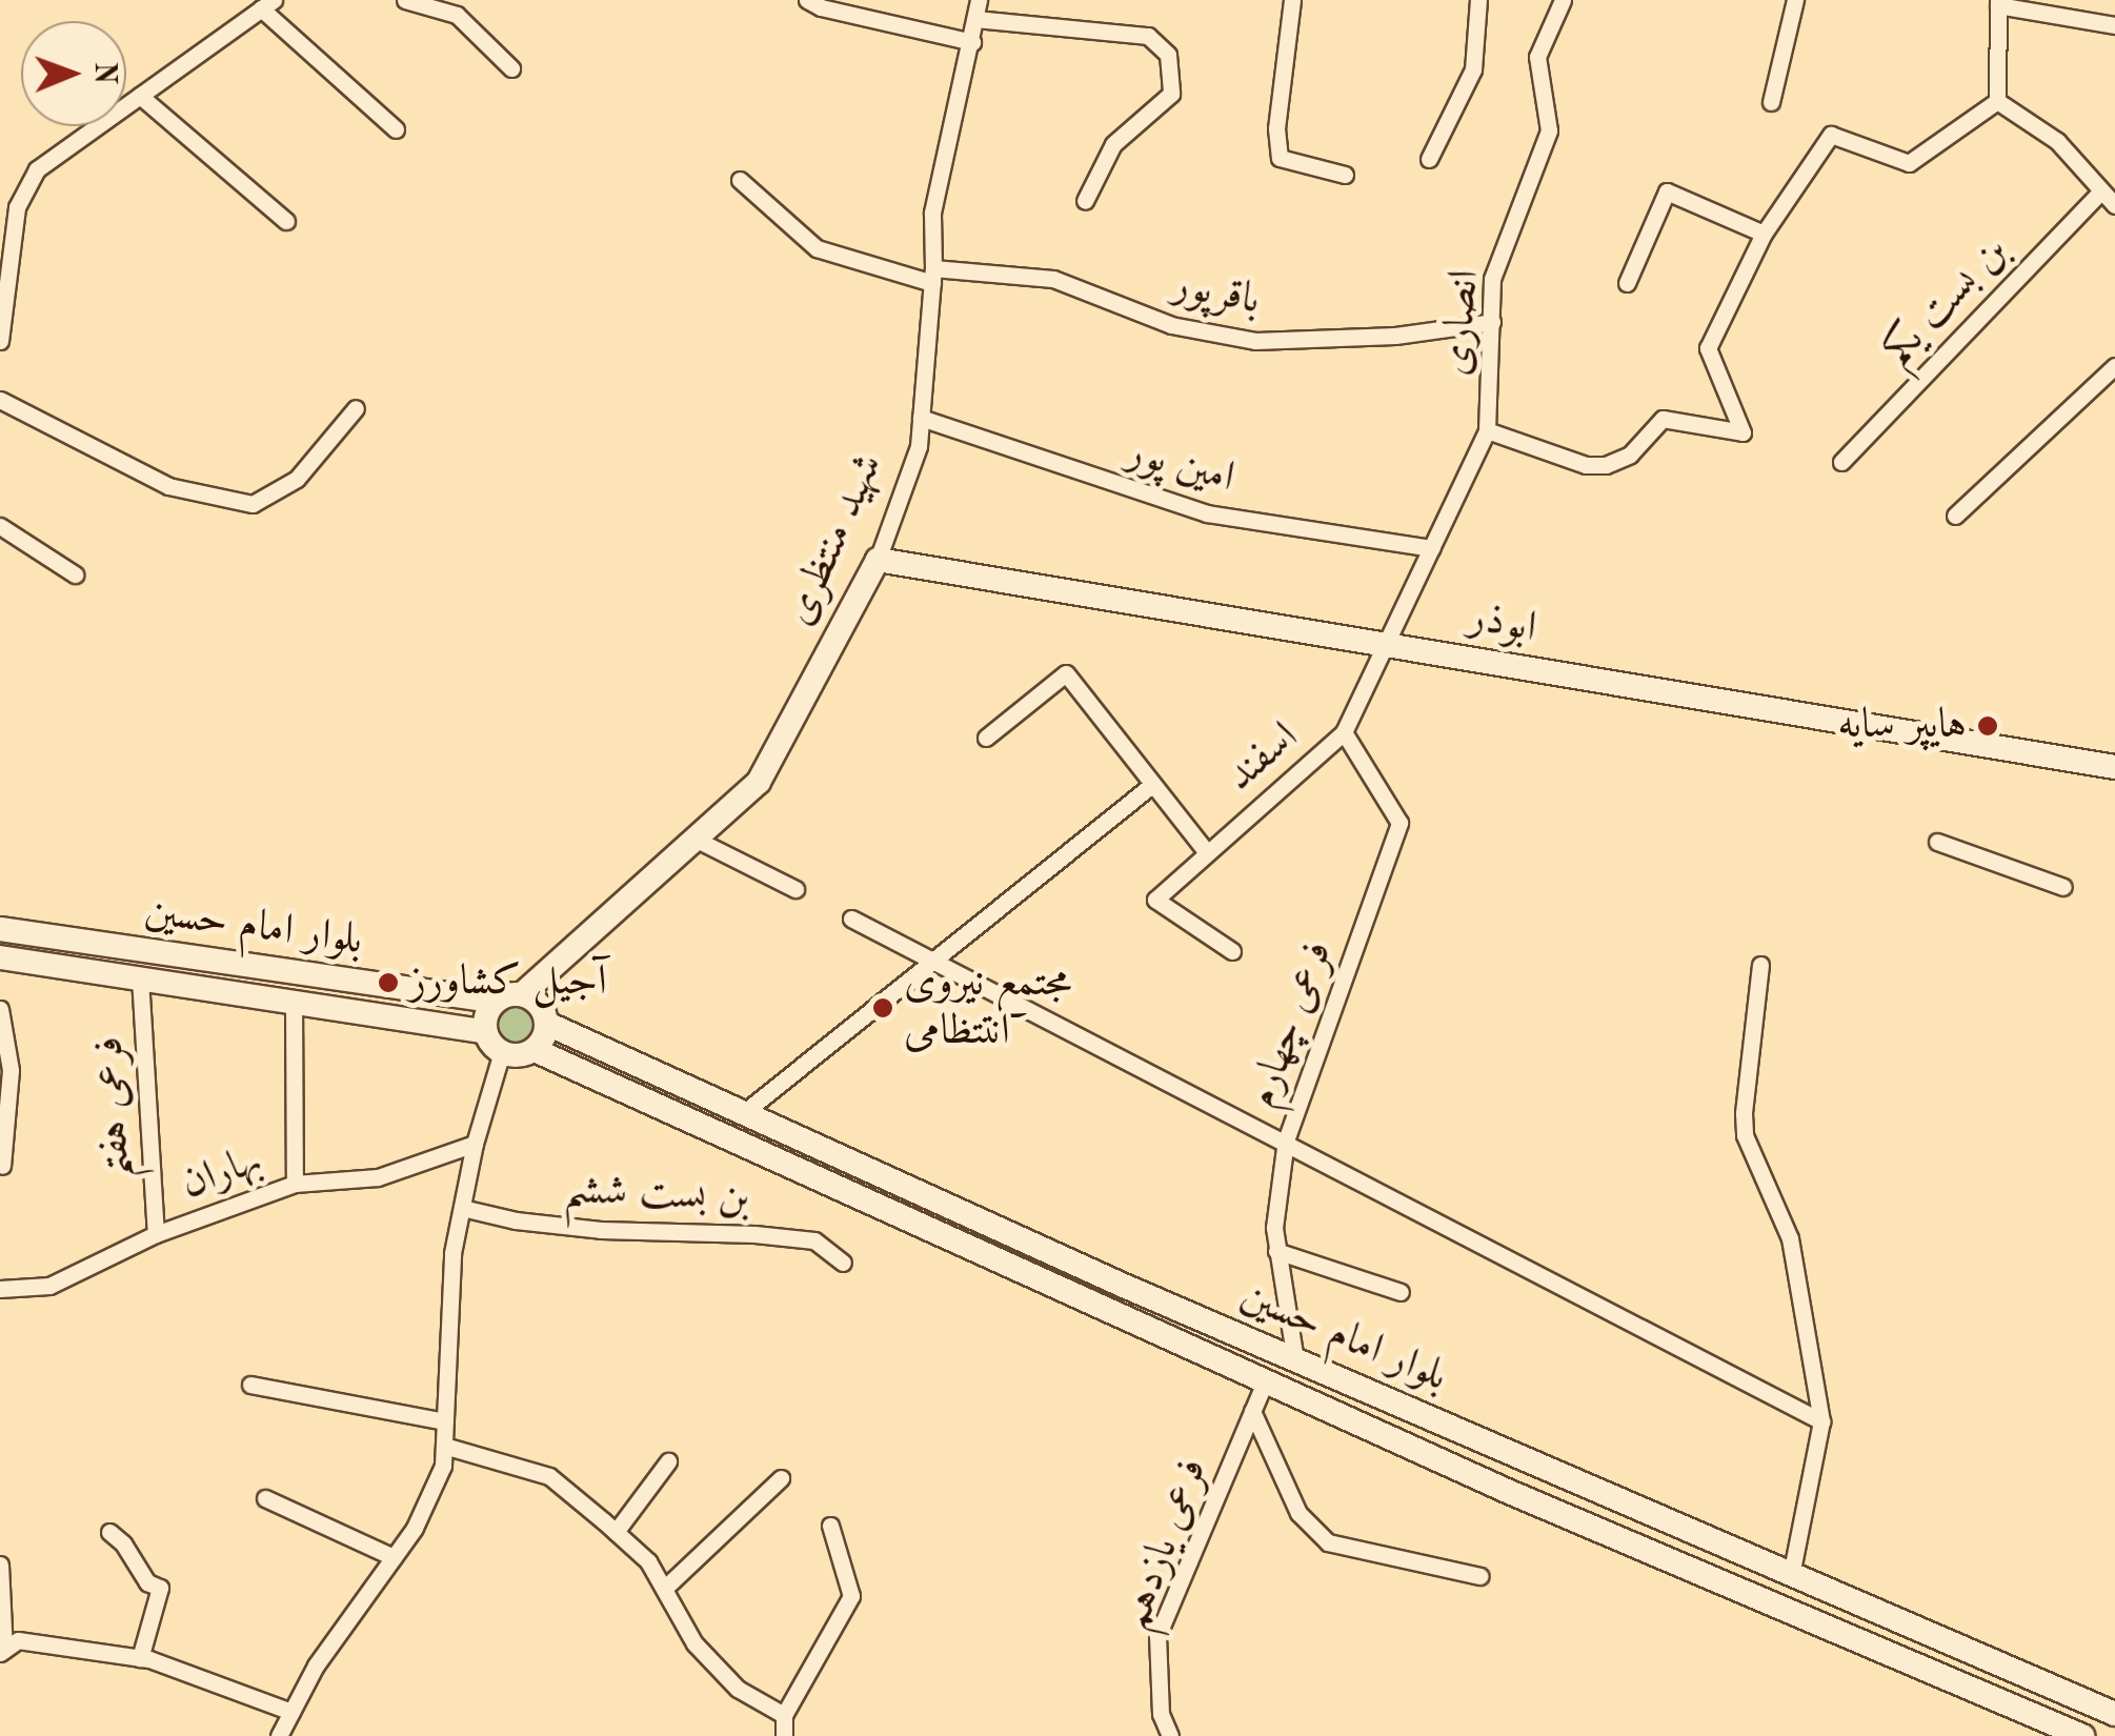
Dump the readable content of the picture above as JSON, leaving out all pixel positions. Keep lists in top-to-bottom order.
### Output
{
  "streets": {
    "street": [
      "باقرپور",
      "بن بست یکم",
      "انصاری",
      "امین پور",
      "شهید منتظری",
      "ابوذر",
      "اسفند",
      "بلوار امام حسین",
      "فرعی چهارم",
      "فرعی هفتم",
      "بهاران",
      "بن بست ششم",
      "فرعی یازدهم"
    ]
  },
  "crossings": [
    ["باقرپور", "انصاری"],
    ["باقرپور", "شهید منتظری"],
    ["انصاری", "امین پور"],
    ["انصاری", "ابوذر"],
    ["انصاری", "اسفند"],
    ["امین پور", "شهید منتظری"],
    ["شهید منتظری", "ابوذر"],
    ["شهید منتظری", "بلوار امام حسین"],
    ["ابوذر", "اسفند"],
    ["اسفند", "فرعی چهارم"],
    ["بلوار امام حسین", "فرعی چهارم"],
    ["بلوار امام حسین", "فرعی هفتم"],
    ["بلوار امام حسین", "فرعی یازدهم"],
    ["فرعی هفتم", "بهاران"]
  ],
  "places": ["هایپر‌ سایه", "آجیل کشاورز", "مجتمع نیروی انتتظامی"],
  "north": "right"
}
